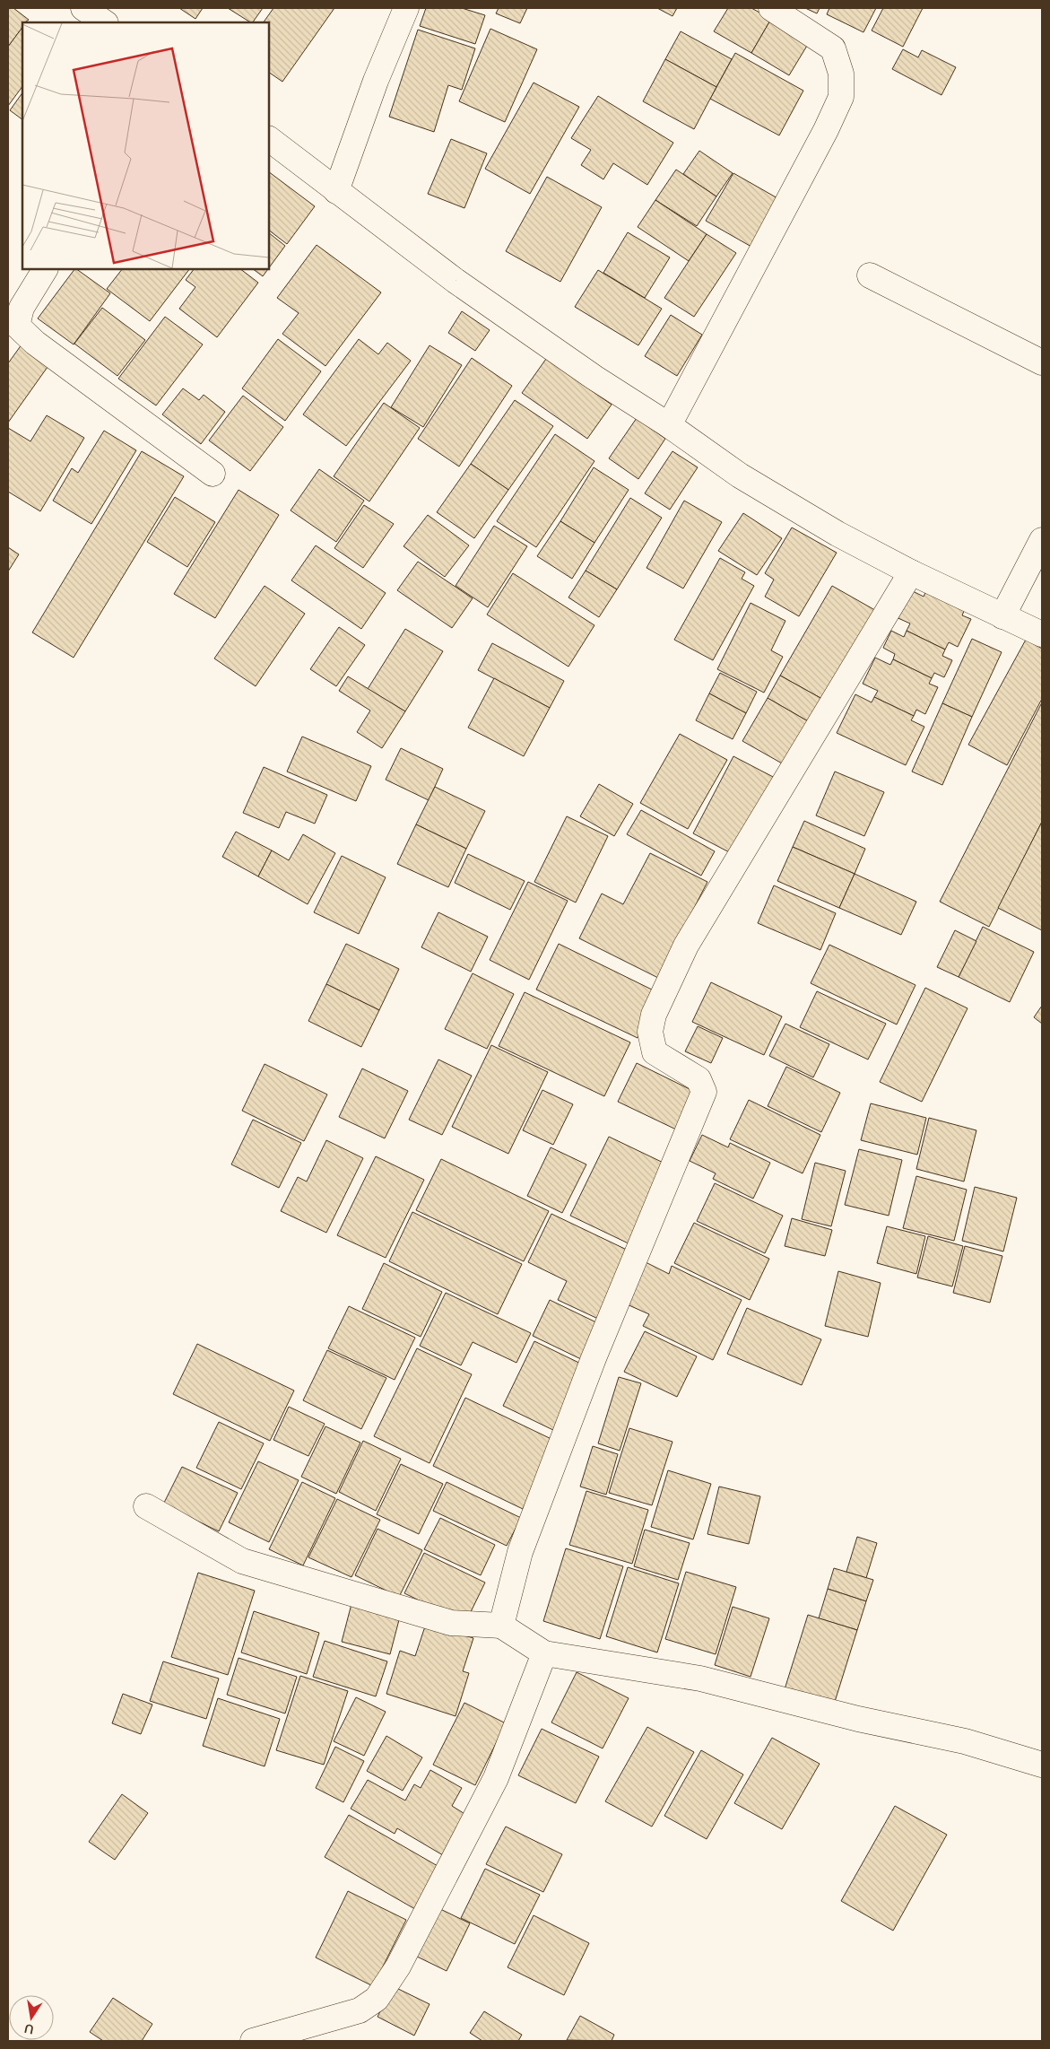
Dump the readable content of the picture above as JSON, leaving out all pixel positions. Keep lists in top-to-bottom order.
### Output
{
  "north": "bottom"
}
